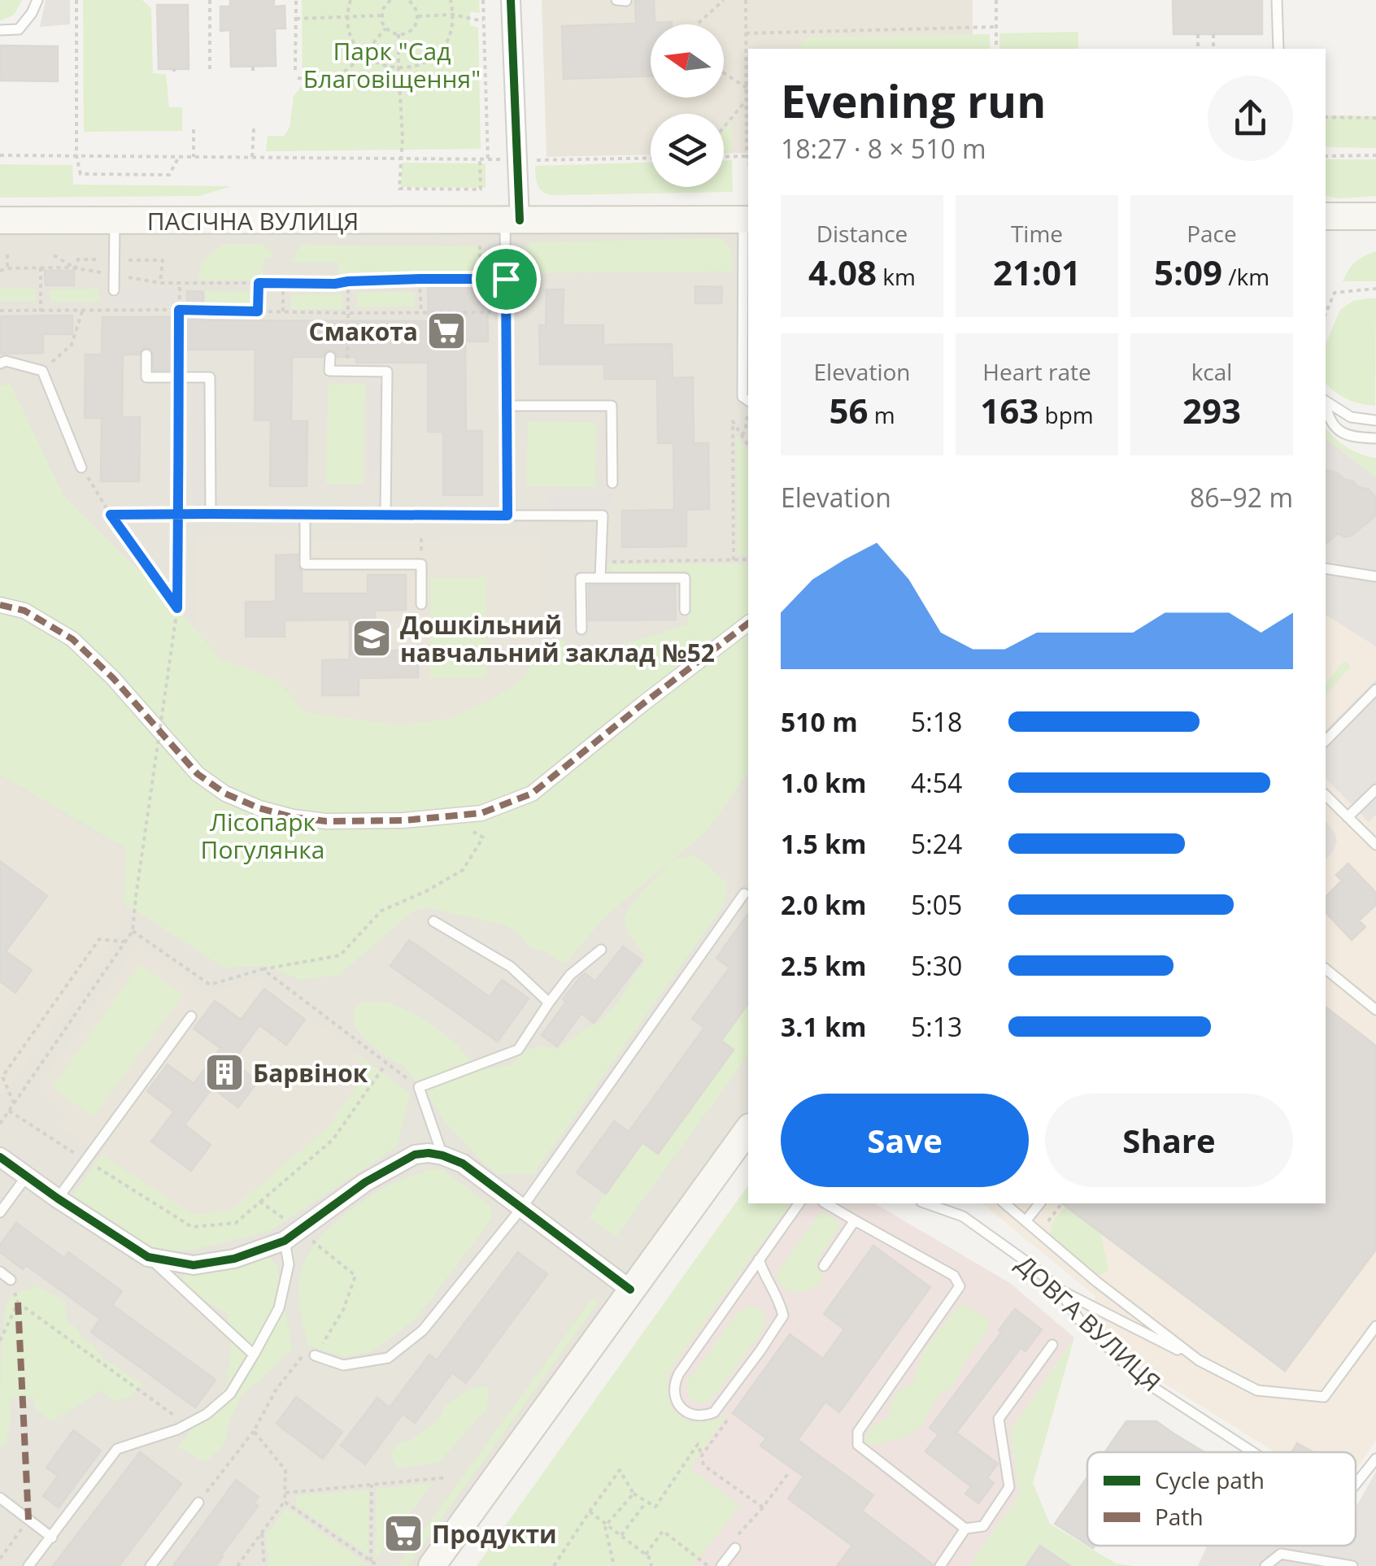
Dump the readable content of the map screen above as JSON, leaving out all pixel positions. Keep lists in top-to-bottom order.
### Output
{
  "streets": {
    "main road": ["ПАСІЧНА ВУЛИЦЯ"],
    "lane": ["ДОВГА ВУЛИЦЯ"]
  },
  "parks": ["Парк \"Сад Благовіщення\"", "Лісопарк Погулянка"],
  "places": {
    "supermarket": ["Смакота", "Продукти"],
    "school or university": ["Дошкільний навчальний заклад №52"],
    "building": ["Барвінок"]
  },
  "legend": ["Cycle path", "Path"],
  "north": "left",
  "page": {
    "heading": ["Evening run", "18:27 · 8 × 510 m"],
    "stats": [
      ["Distance", "4.08 km"],
      ["Time", "21:01"],
      ["Pace", "5:09 /km"],
      ["Elevation", "56 m"],
      ["Heart rate", "163 bpm"],
      ["kcal", "293"]
    ],
    "chart": ["Elevation", "86–92 m"],
    "list": [
      {
        "name": "510 m",
        "note": "5:18"
      },
      {
        "name": "1.0 km",
        "note": "4:54"
      },
      {
        "name": "1.5 km",
        "note": "5:24"
      },
      {
        "name": "2.0 km",
        "note": "5:05"
      },
      {
        "name": "2.5 km",
        "note": "5:30"
      },
      {
        "name": "3.1 km",
        "note": "5:13"
      }
    ],
    "buttons": ["Save", "Share"]
  }
}
